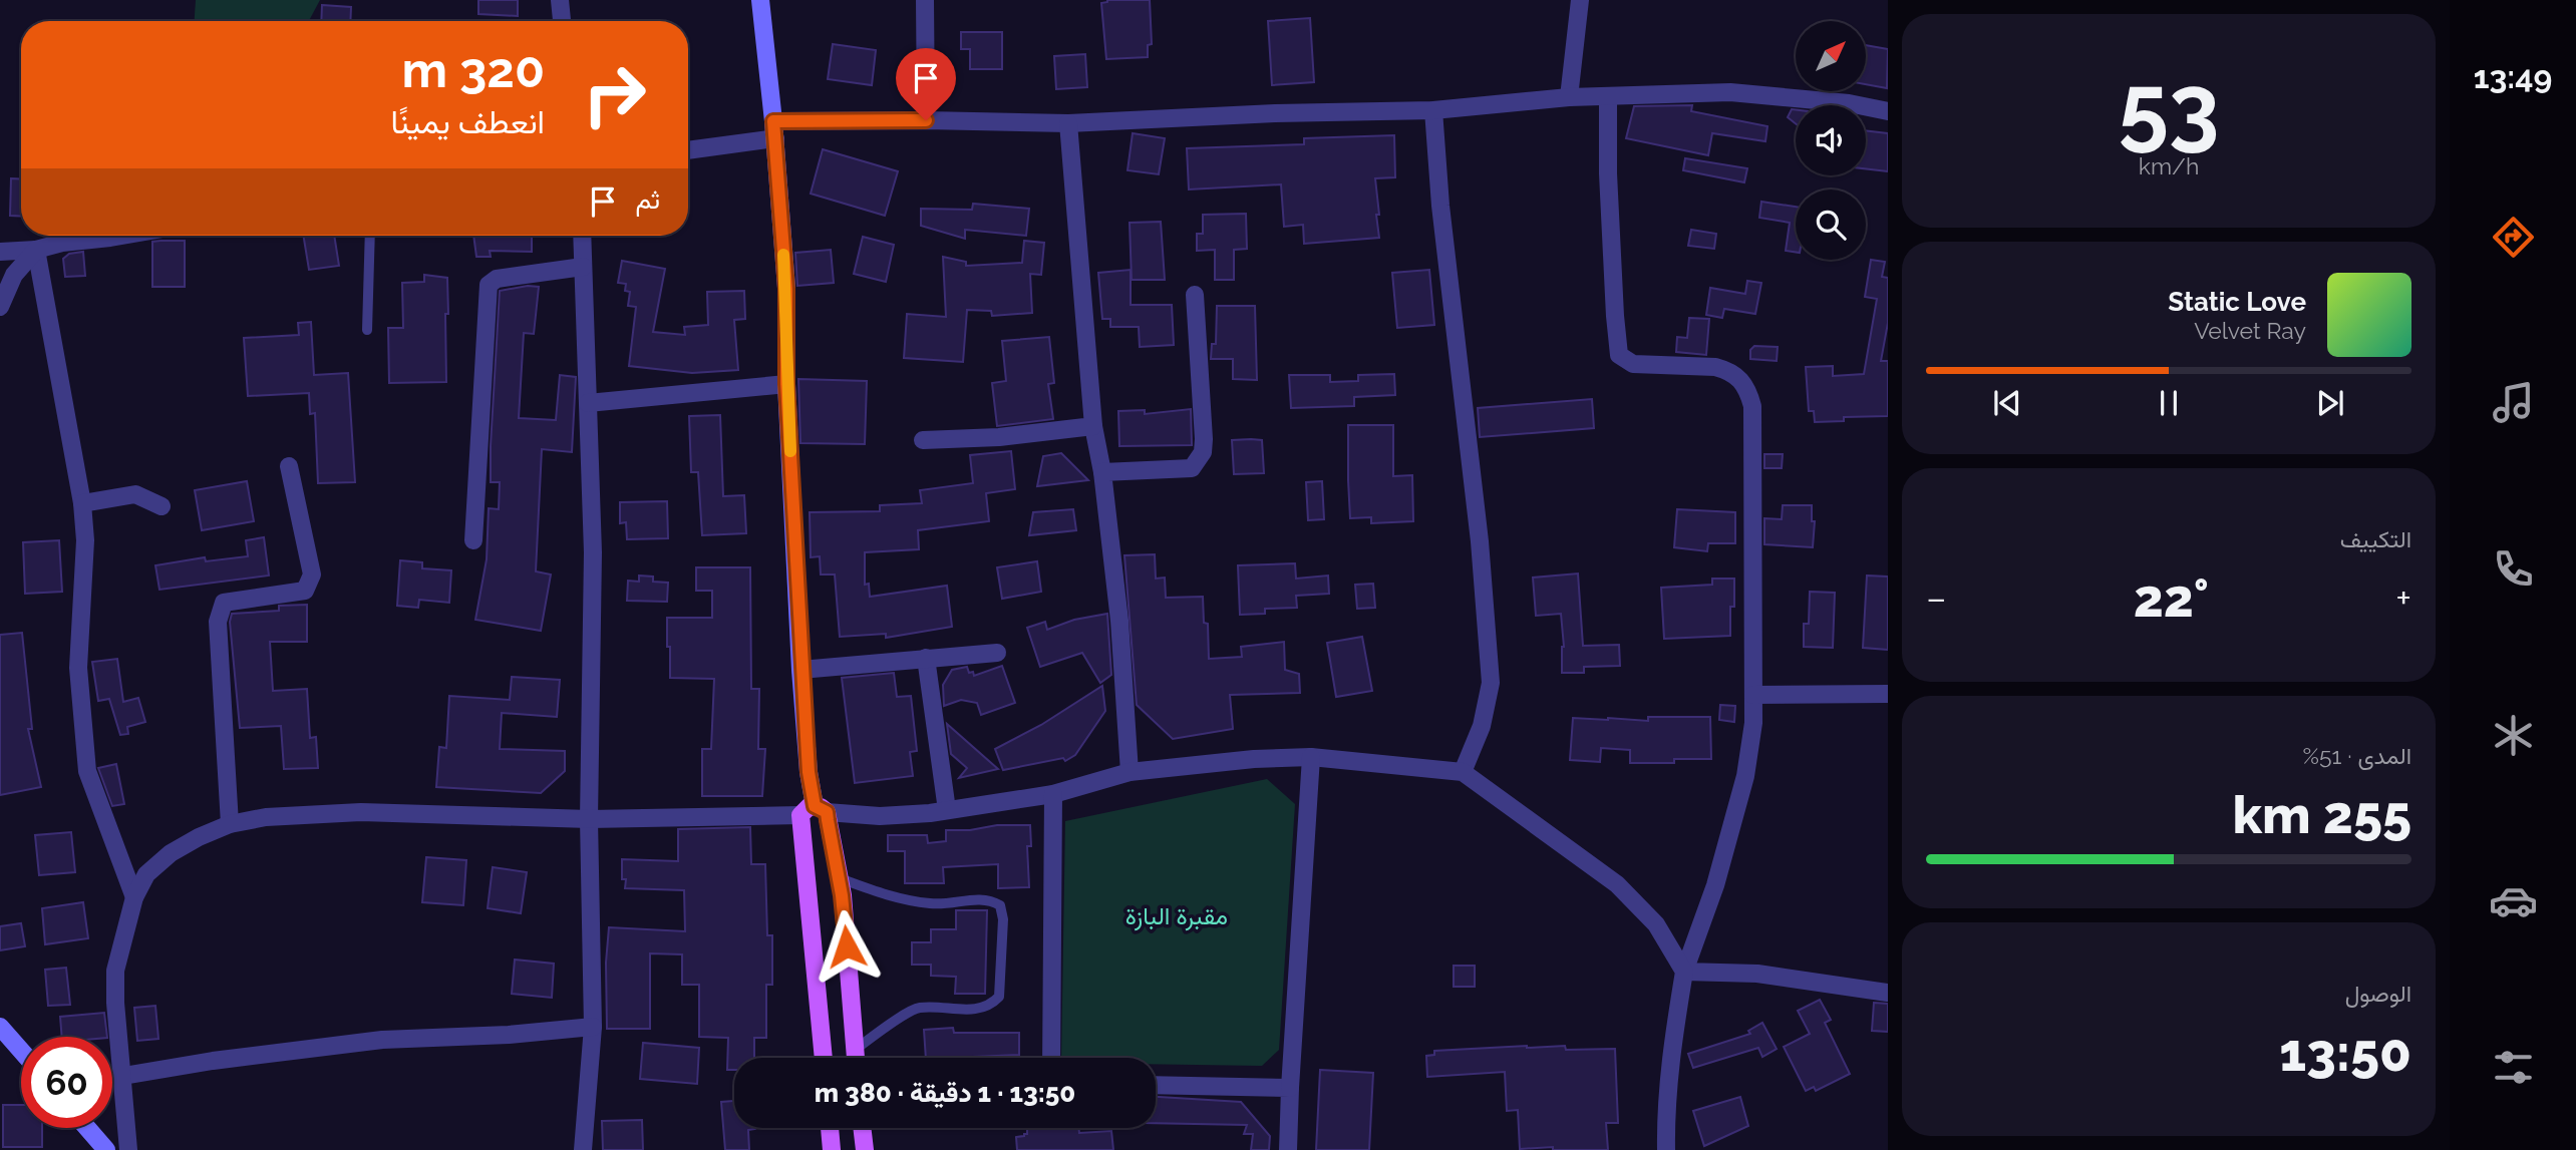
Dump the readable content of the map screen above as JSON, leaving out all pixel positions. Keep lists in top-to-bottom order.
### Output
{
  "parks": ["مقبرة البازة"],
  "north": "top right",
  "page": {
    "tabs": "13:49",
    "tile": [
      ["53", "km/h"],
      "التكييف",
      ["المدى · 51%", "255 km"],
      ["الوصول", "13:50"]
    ],
    "turn": ["320 m", "انعطف يمينًا"],
    "then": "ثم",
    "song": ["Static Love", "Velvet Ray"],
    "heat": ["−", "22°", "+"],
    "limit": "60",
    "trip": "13:50 · 1 دقيقة · 380 m"
  }
}
